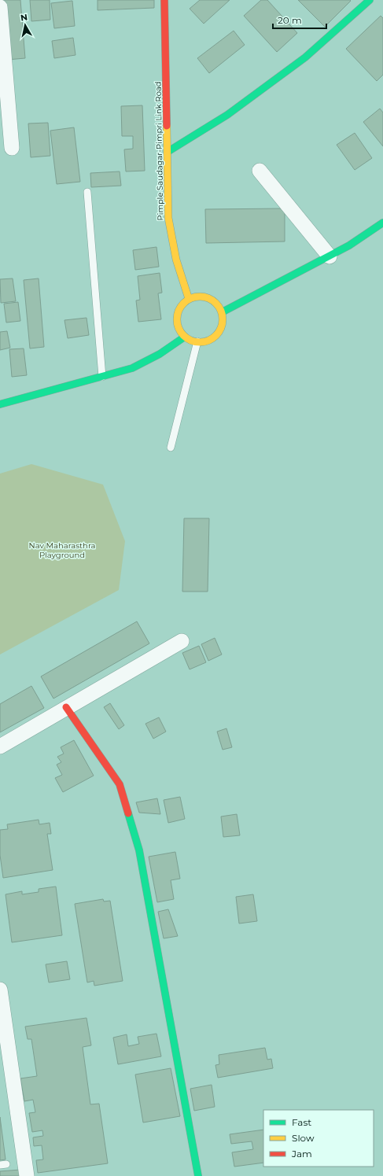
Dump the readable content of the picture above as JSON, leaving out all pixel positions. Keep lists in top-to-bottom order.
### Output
{
  "streets": {
    "street": ["Pimple Saudagar-Pimpri Link Road"]
  },
  "parks": ["Nav Maharasthra Playground"],
  "legend": ["Fast", "Slow", "Jam"],
  "scale_bar": "20 m",
  "north": "top"
}
